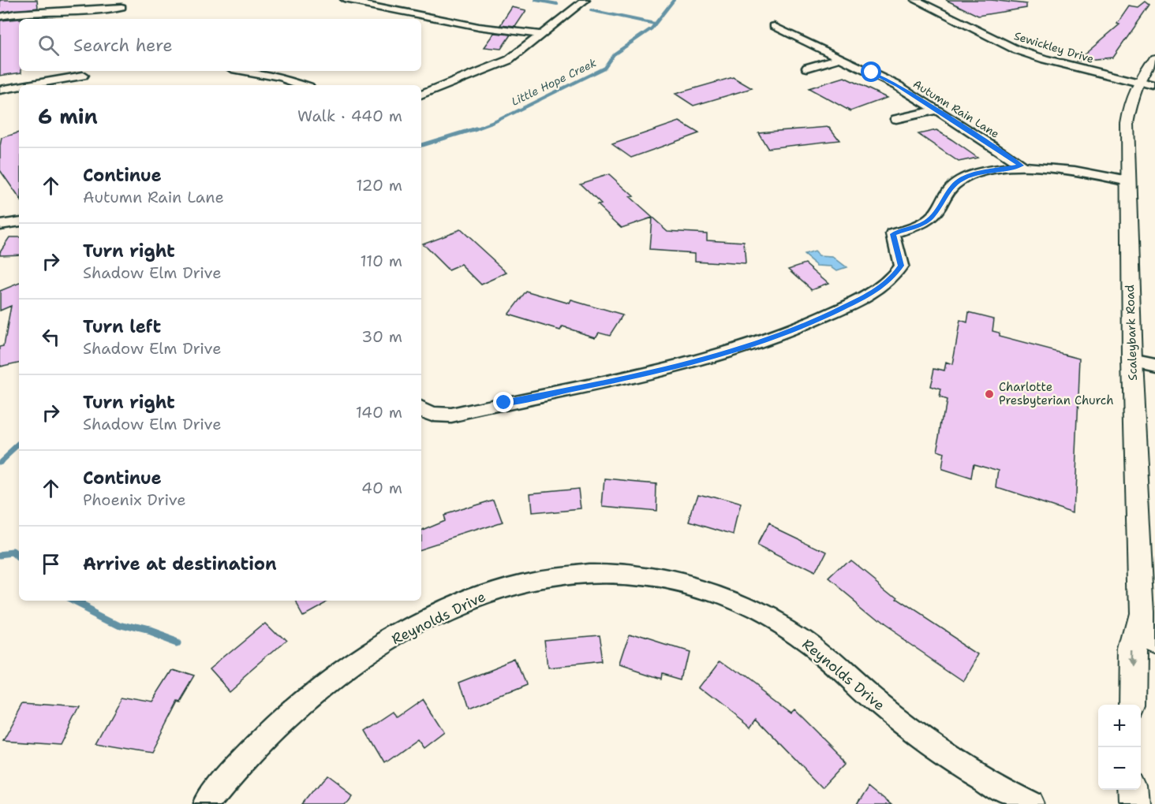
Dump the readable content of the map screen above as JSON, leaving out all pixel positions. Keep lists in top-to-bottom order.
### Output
{
  "streets": {
    "street": [
      "Sewickley Drive",
      "Autumn Rain Lane",
      "Scaleybark Road",
      "Reynolds Drive"
    ]
  },
  "crossings": [
    ["Sewickley Drive", "Scaleybark Road"]
  ],
  "water": ["Little Hope Creek"],
  "places": ["Charlotte Presbyterian Church"],
  "page": {
    "search": "Search here",
    "heading": ["6 min", "Walk · 440 m"],
    "list": [
      ["Continue", "Autumn Rain Lane", "120 m"],
      ["Turn right", "Shadow Elm Drive", "110 m"],
      ["Turn left", "Shadow Elm Drive", "30 m"],
      ["Turn right", "Shadow Elm Drive", "140 m"],
      ["Continue", "Phoenix Drive", "40 m"],
      "Arrive at destination"
    ],
    "map_buttons": ["+", "−"]
  }
}
